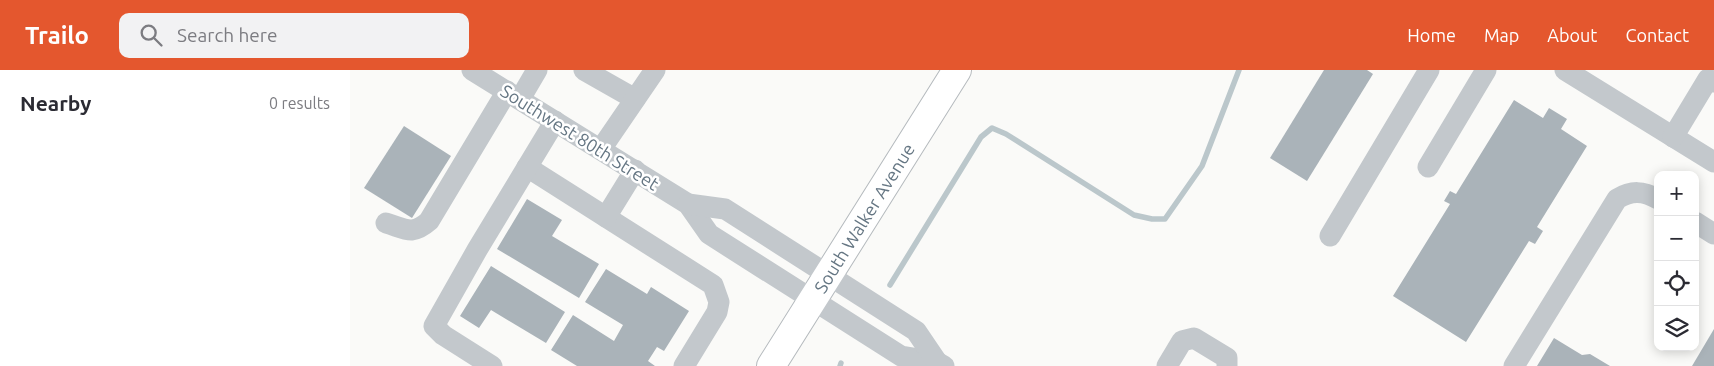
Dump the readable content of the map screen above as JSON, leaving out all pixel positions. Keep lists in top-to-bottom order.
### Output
{
  "streets": {
    "main road": ["South Walker Avenue"],
    "street": ["Southwest 80th Street"]
  },
  "crossings": [
    ["Southwest 80th Street", "South Walker Avenue"]
  ],
  "page": {
    "header": "Trailo",
    "search": "Search here",
    "nav": [
      "Home",
      "Map",
      "About",
      "Contact"
    ],
    "heading": ["Nearby", "0 results"],
    "map_buttons": ["+", "−"]
  }
}
